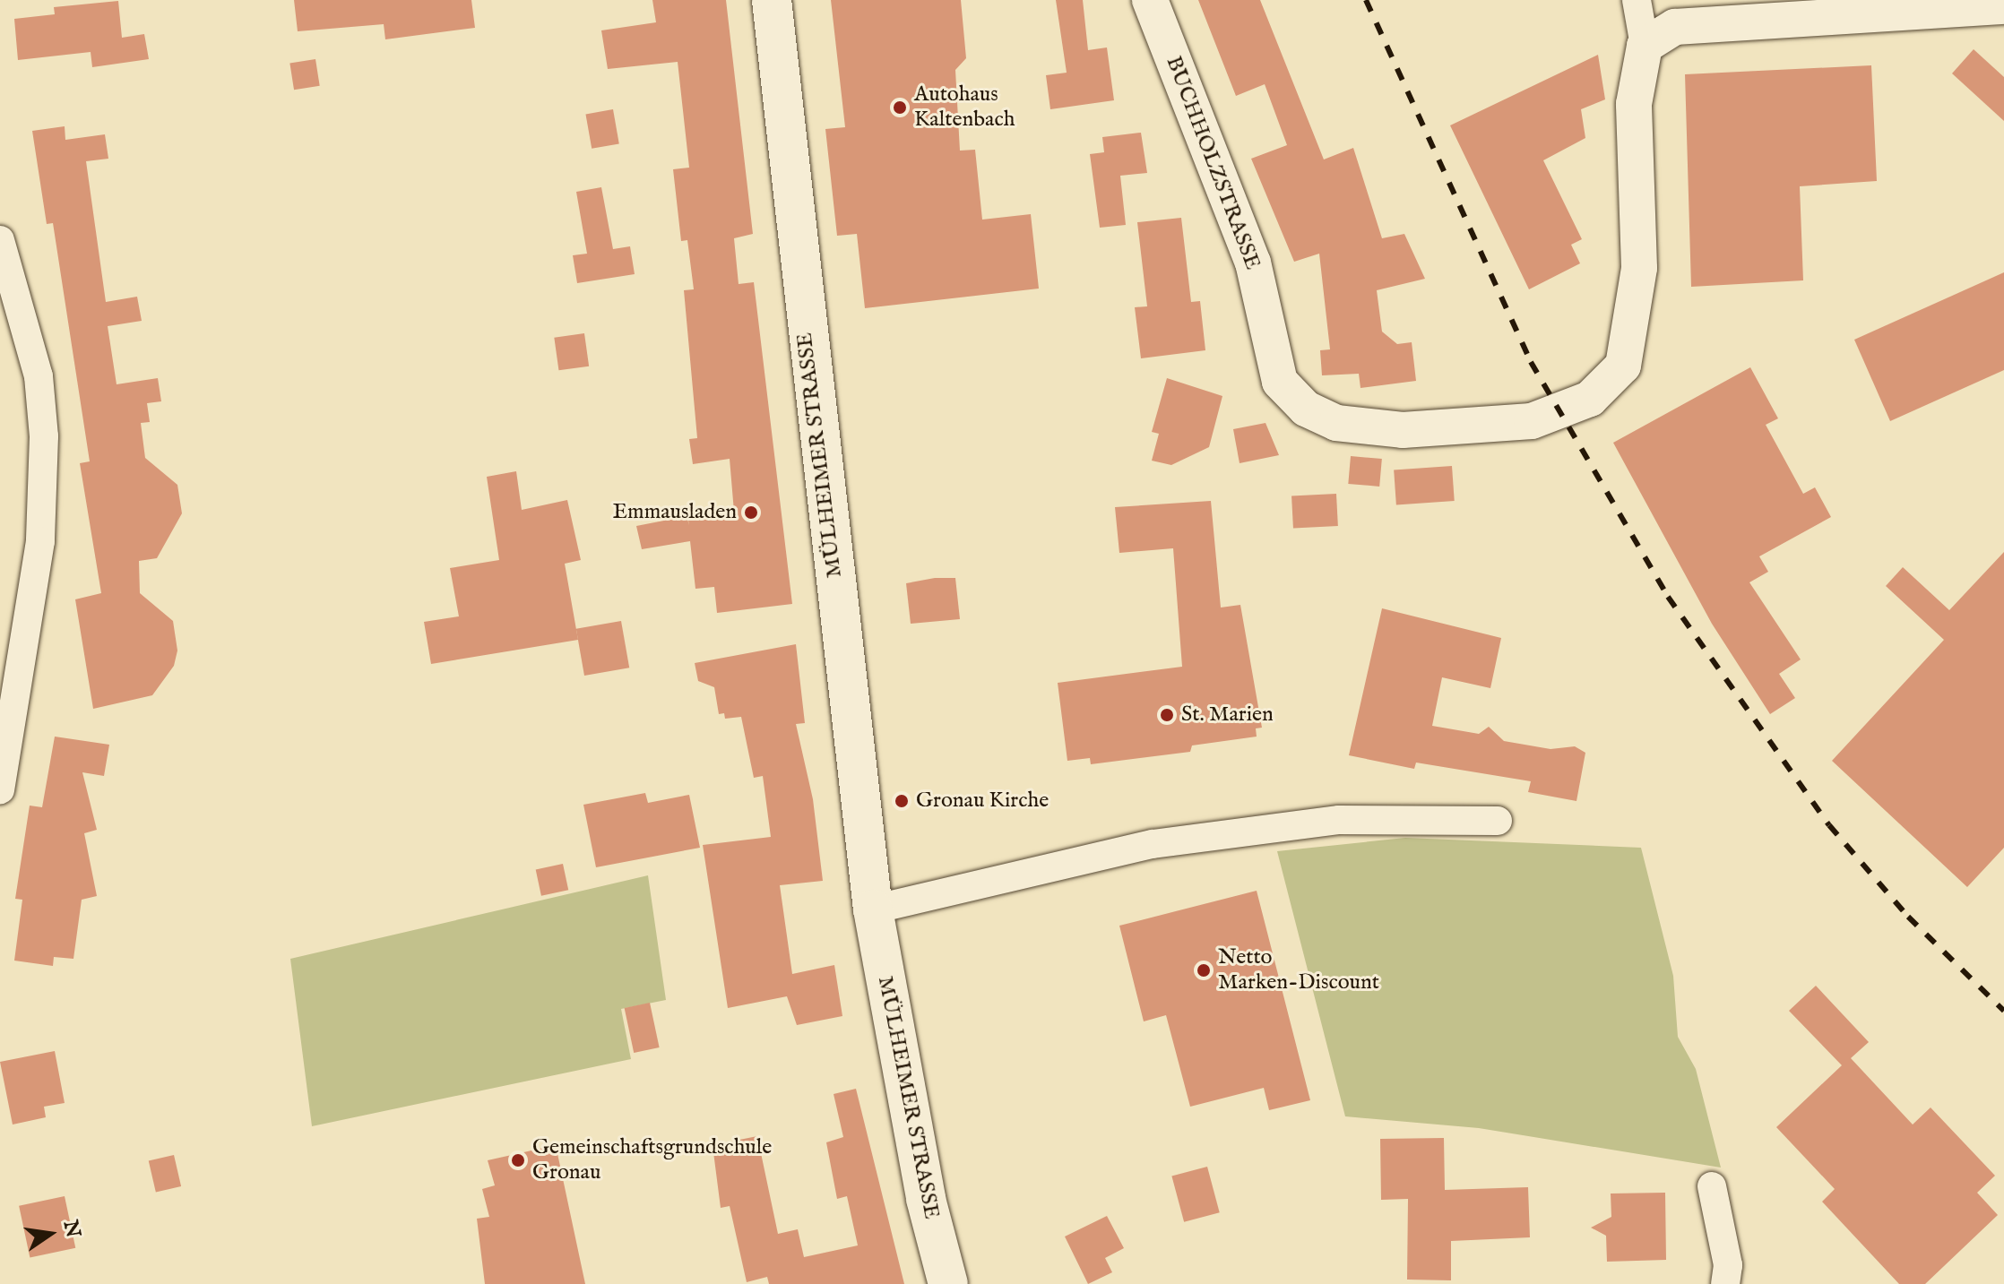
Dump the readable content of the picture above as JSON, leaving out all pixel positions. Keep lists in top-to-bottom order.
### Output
{
  "streets": {
    "main road": ["MÜLHEIMER STRASSE"],
    "street": ["BUCHHOLZSTRASSE"]
  },
  "places": [
    "Autohaus Kaltenbach",
    "Emmausladen",
    "St. Marien",
    "Gronau Kirche",
    "Netto Marken-Discount",
    "Gemeinschaftsgrundschule Gronau"
  ],
  "north": "right"
}
